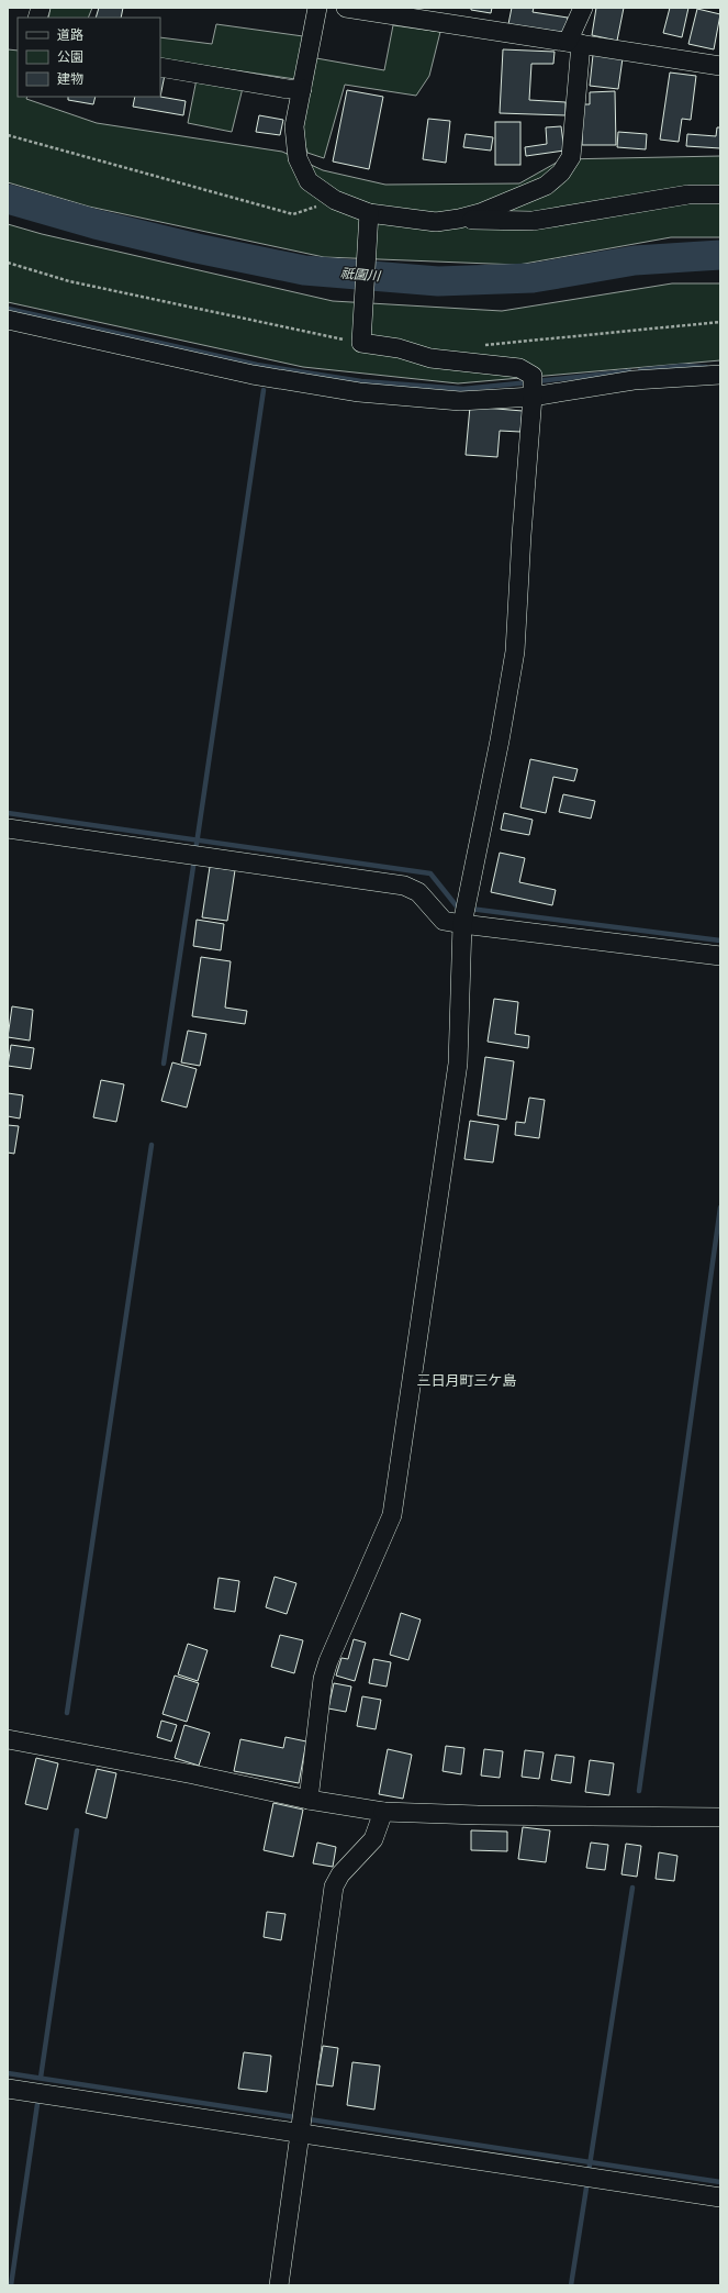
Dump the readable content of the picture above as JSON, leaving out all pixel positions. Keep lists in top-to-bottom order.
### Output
{
  "districts": ["三日月町三ケ島"],
  "water": ["祇園川"],
  "legend": ["道路", "公園", "建物"]
}
